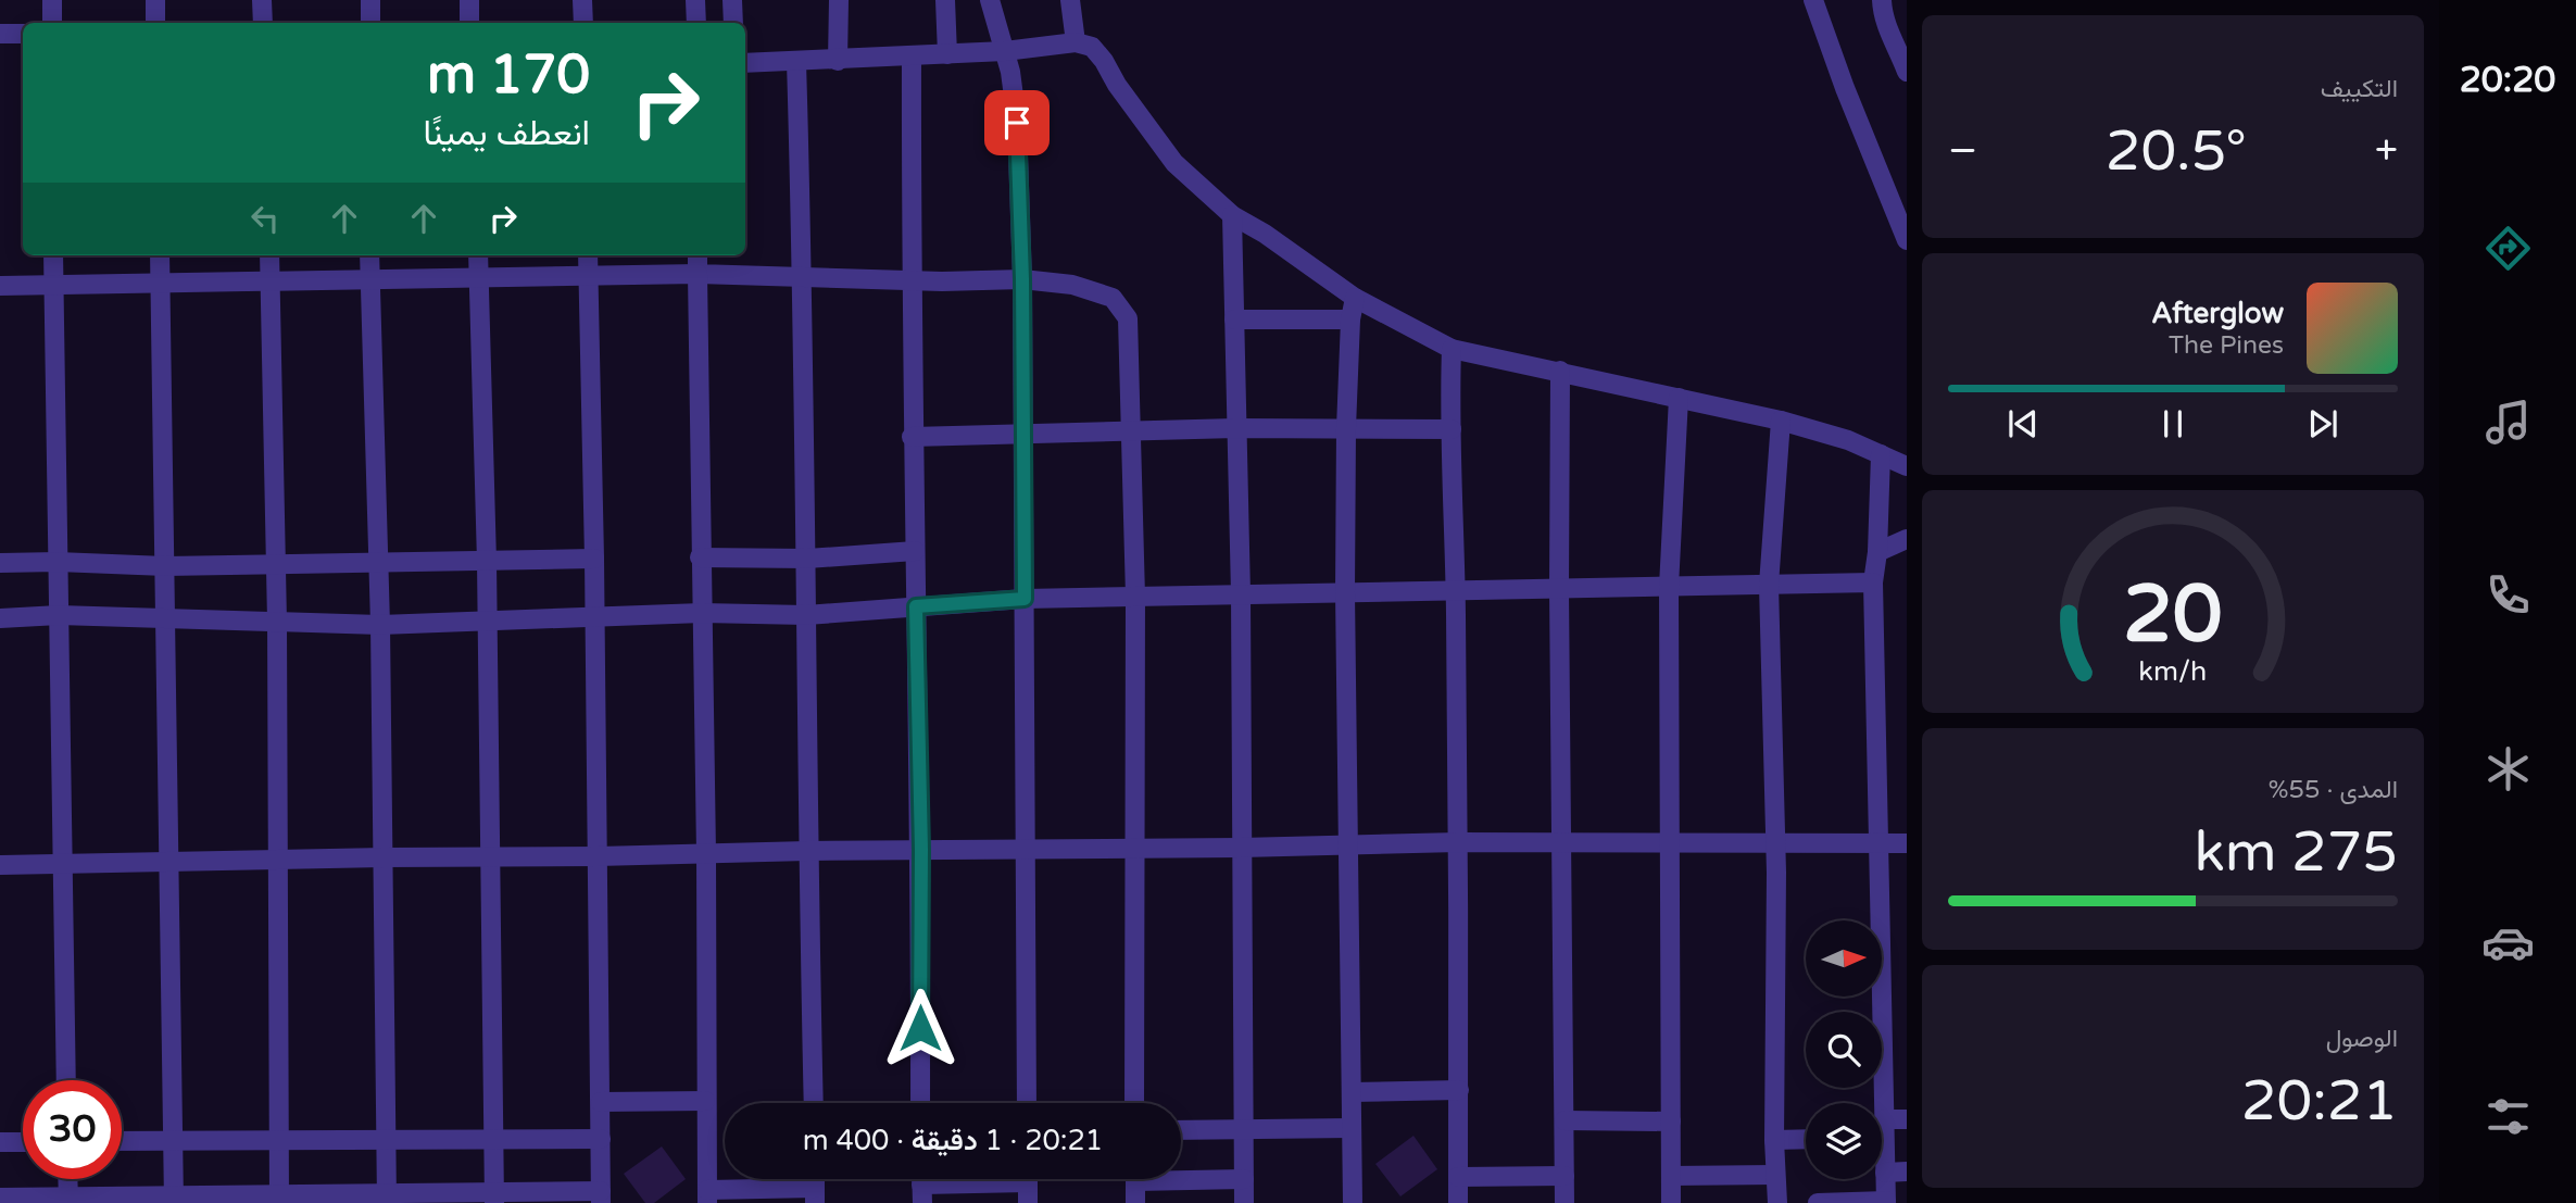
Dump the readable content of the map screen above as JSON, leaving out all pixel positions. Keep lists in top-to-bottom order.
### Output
{
  "north": "right",
  "page": {
    "tabs": "20:20",
    "tile": [
      "التكييف",
      ["المدى · 55%", "275 km"],
      ["الوصول", "20:21"]
    ],
    "turn": ["170 m", "انعطف يمينًا"],
    "heat": ["−", "20.5°", "+"],
    "song": ["Afterglow", "The Pines"],
    "limit": "30",
    "trip": "20:21 · 1 دقيقة · 400 m",
    "gauge": ["20", "km/h"]
  }
}
